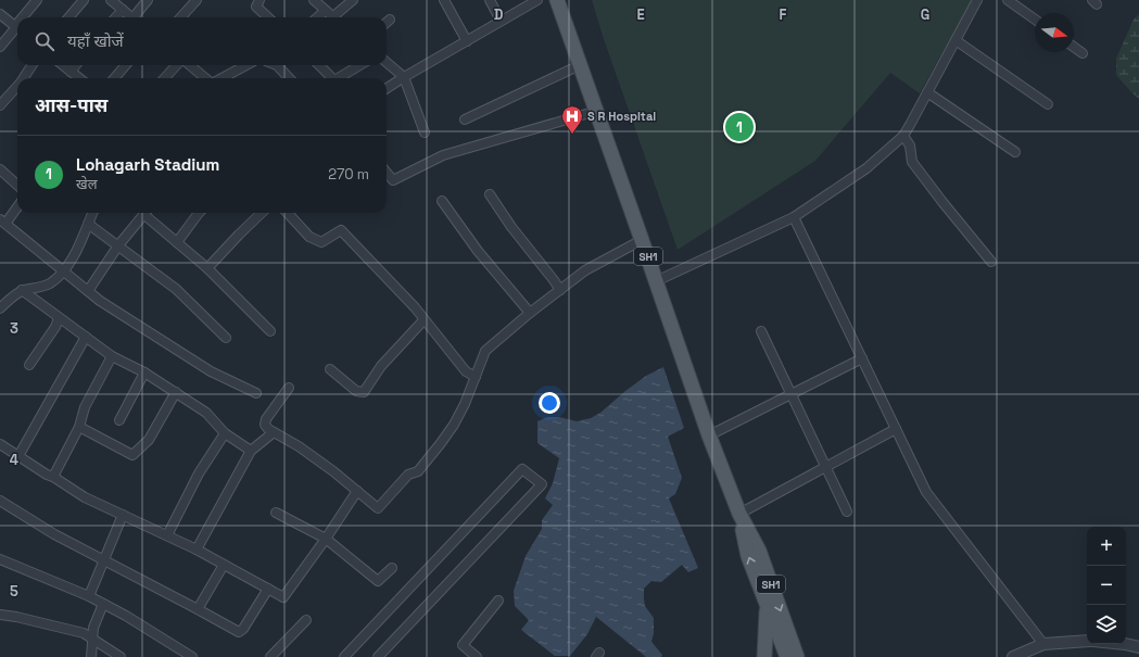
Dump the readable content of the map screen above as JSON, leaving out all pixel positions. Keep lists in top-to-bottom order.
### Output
{
  "streets": {
    "main road": ["SH1"]
  },
  "places": {
    "hospital": ["S R Hospital"]
  },
  "north": "right",
  "page": {
    "search": "यहाँ खोजें",
    "heading": "आस-पास",
    "pins": "1",
    "list": [
      {
        "mark": "1",
        "name": "Lohagarh Stadium",
        "note": "खेल",
        "value": "270 m"
      }
    ],
    "map_buttons": ["+", "−"]
  },
  "grid": {
    "columns": [
      "D",
      "E",
      "F",
      "G"
    ],
    "rows": ["3", "4", "5"]
  }
}
